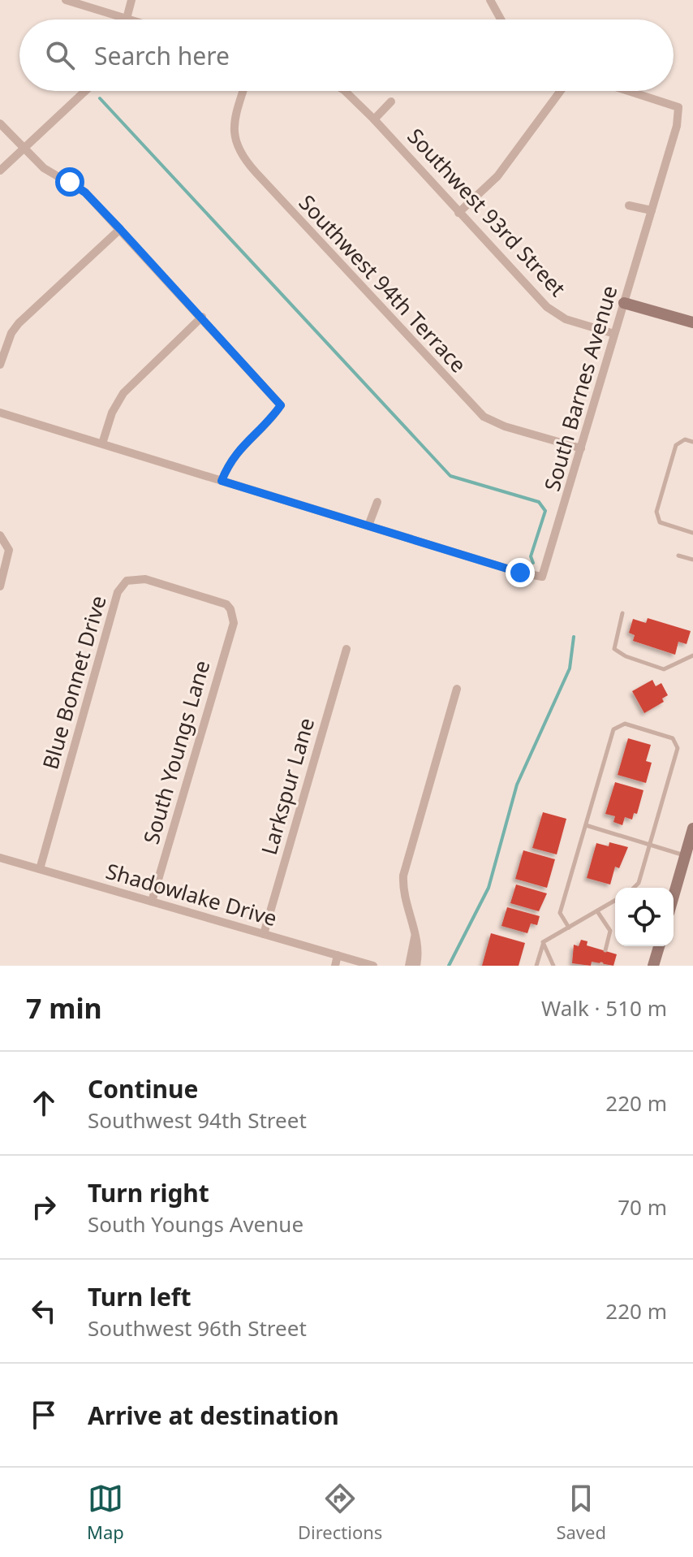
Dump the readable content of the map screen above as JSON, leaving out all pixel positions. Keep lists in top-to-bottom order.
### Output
{
  "streets": {
    "street": [
      "Southwest 93rd Street",
      "Southwest 94th Terrace",
      "South Barnes Avenue",
      "Blue Bonnet Drive",
      "South Youngs Lane",
      "Larkspur Lane",
      "Shadowlake Drive"
    ]
  },
  "crossings": [
    ["Southwest 93rd Street", "South Barnes Avenue"],
    ["Southwest 94th Terrace", "South Barnes Avenue"],
    ["Blue Bonnet Drive", "South Youngs Lane"],
    ["Blue Bonnet Drive", "Shadowlake Drive"],
    ["South Youngs Lane", "Shadowlake Drive"],
    ["Larkspur Lane", "Shadowlake Drive"]
  ],
  "page": {
    "search": "Search here",
    "heading": ["7 min", "Walk · 510 m"],
    "list": [
      ["Continue", "Southwest 94th Street", "220 m"],
      ["Turn right", "South Youngs Avenue", "70 m"],
      ["Turn left", "Southwest 96th Street", "220 m"],
      "Arrive at destination"
    ],
    "nav": ["Map", "Directions", "Saved"]
  }
}
